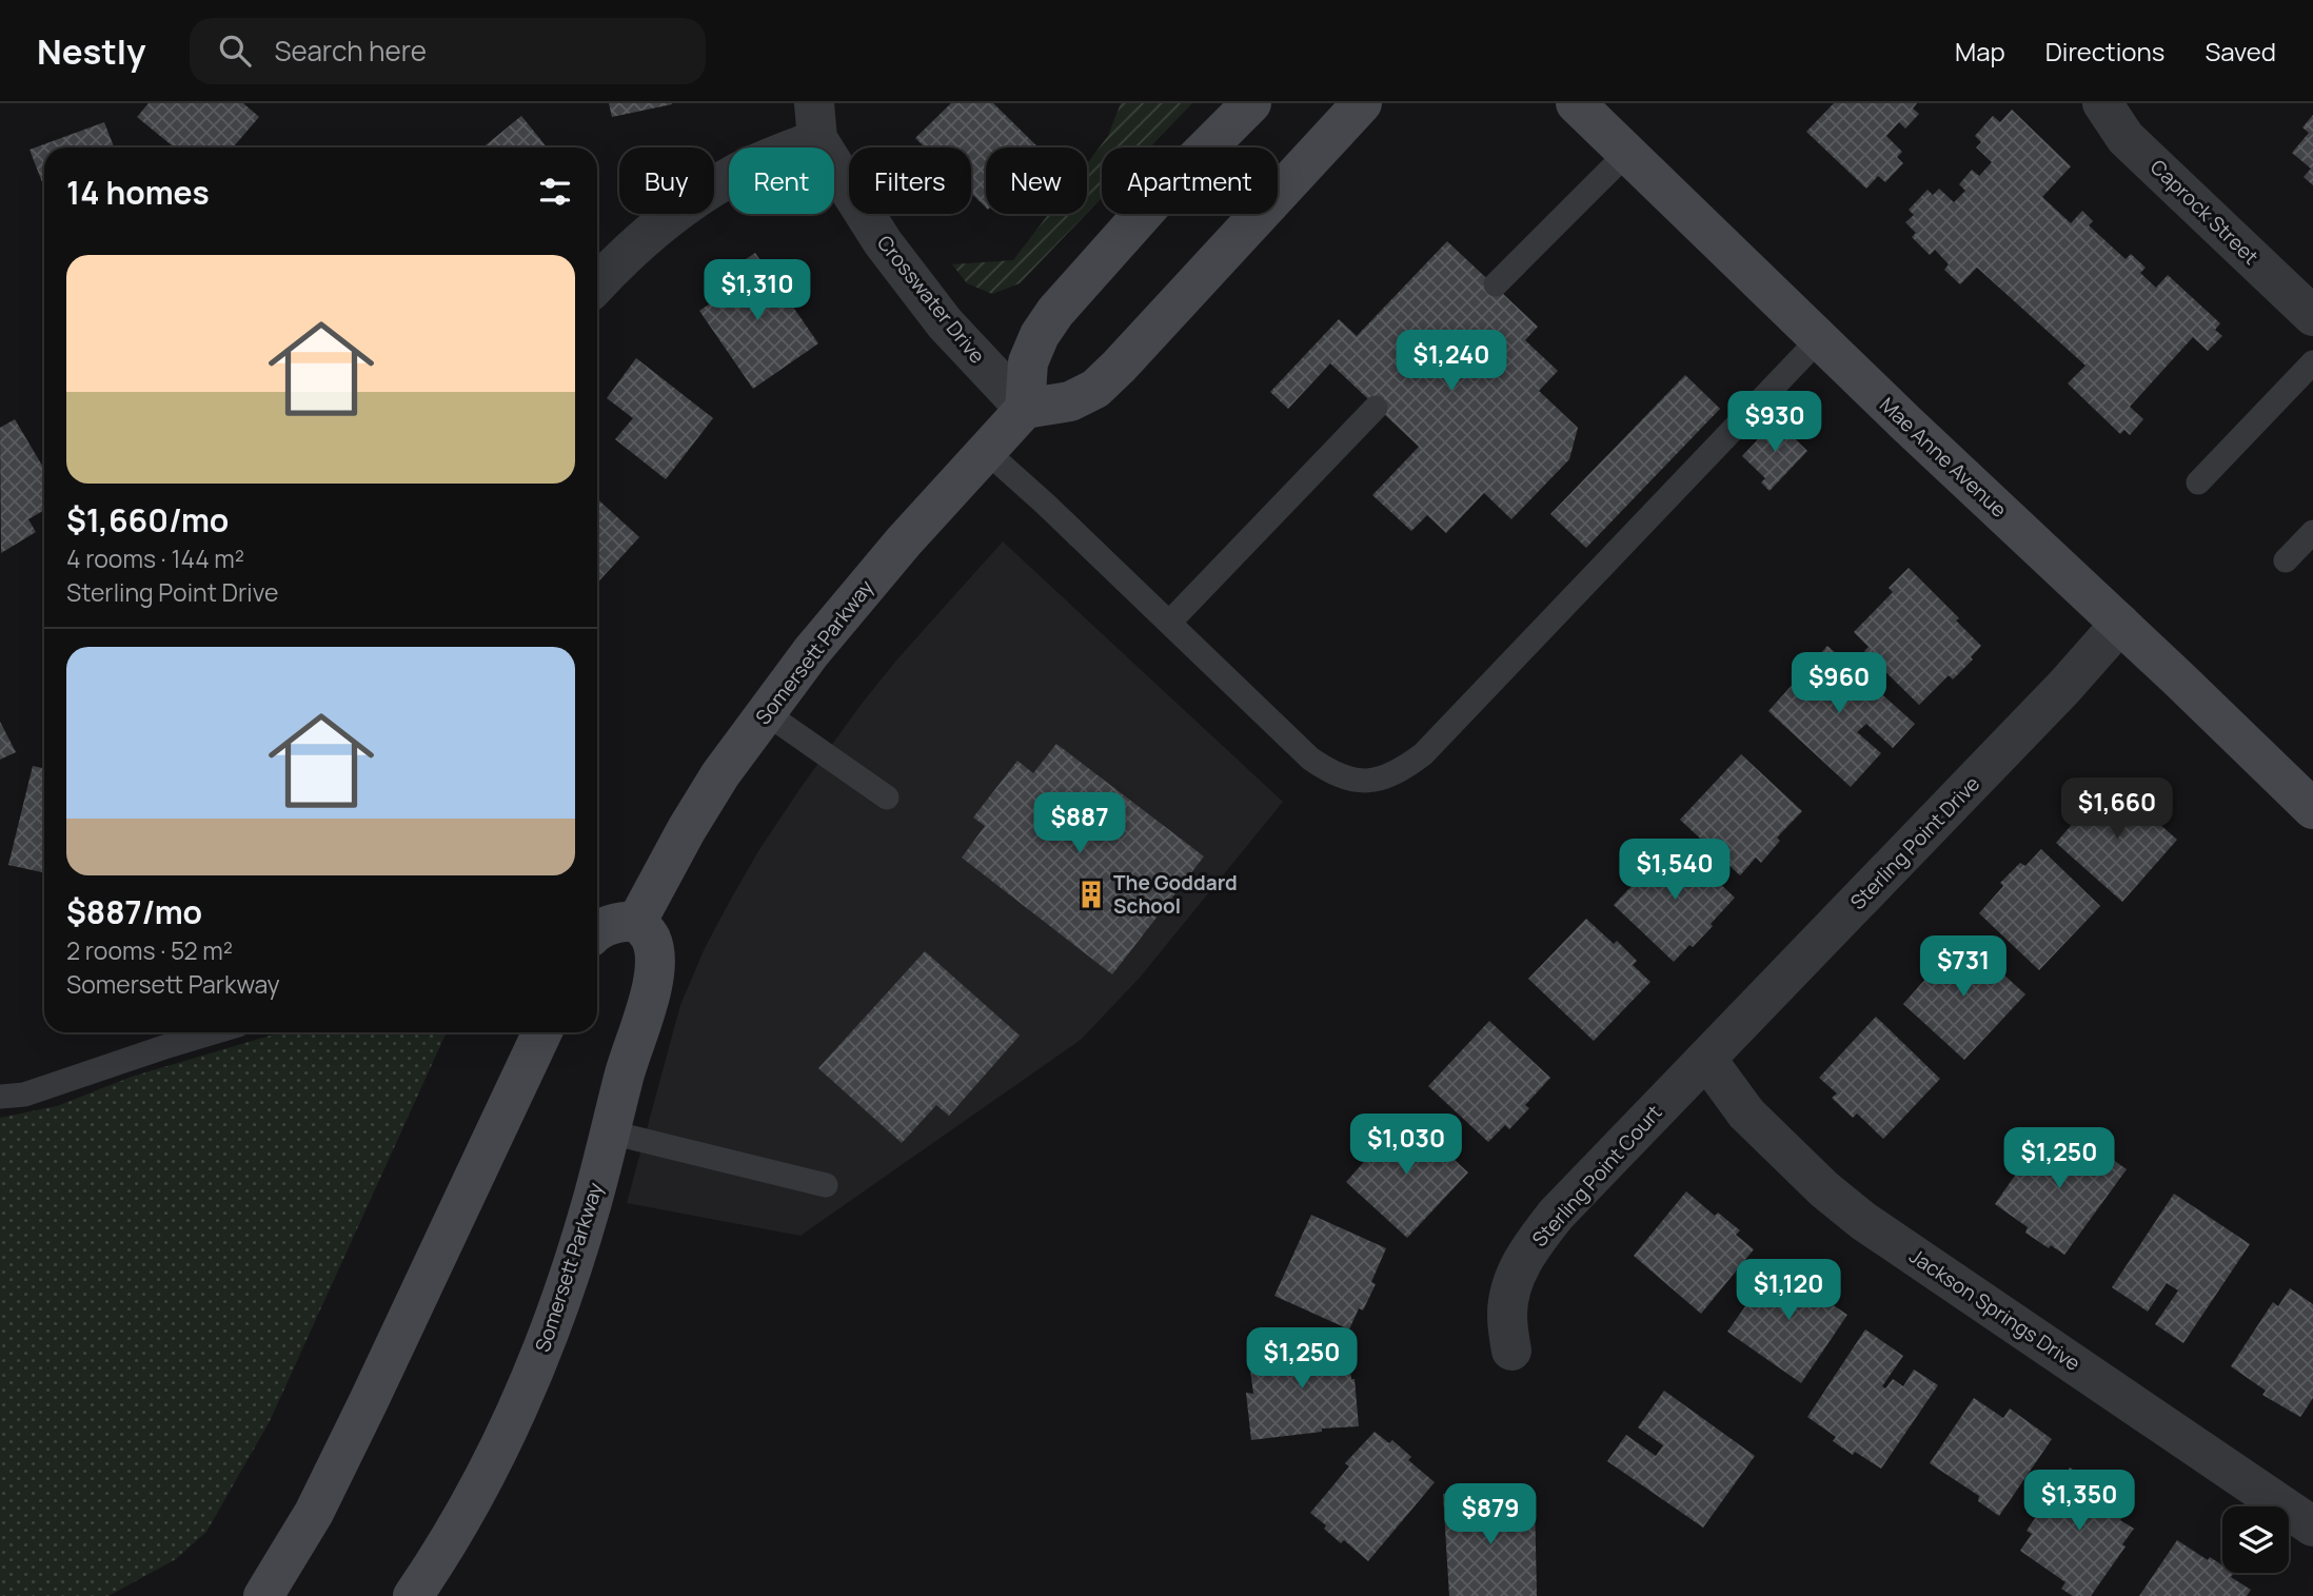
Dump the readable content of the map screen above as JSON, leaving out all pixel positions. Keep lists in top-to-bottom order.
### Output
{
  "streets": {
    "main road": ["Mae Anne Avenue", "Somersett Parkway"],
    "street": [
      "Caprock Street",
      "Crosswater Drive",
      "Sterling Point Drive",
      "Sterling Point Court",
      "Jackson Springs Drive"
    ]
  },
  "crossings": [
    ["Crosswater Drive", "Somersett Parkway"],
    ["Mae Anne Avenue", "Sterling Point Drive"],
    ["Sterling Point Drive", "Sterling Point Court"],
    ["Sterling Point Drive", "Jackson Springs Drive"],
    ["Sterling Point Court", "Jackson Springs Drive"]
  ],
  "places": {
    "building": ["The Goddard School"]
  },
  "page": {
    "header": "Nestly",
    "search": "Search here",
    "nav": ["Map", "Directions", "Saved"],
    "chip": [
      "Buy",
      "Rent",
      "Filters",
      "New",
      "Apartment"
    ],
    "heading": "14 homes",
    "list": [
      {
        "name": "$1,660/mo",
        "note": "4 rooms · 144 m² · Sterling Point Drive"
      },
      {
        "name": "$887/mo",
        "note": "2 rooms · 52 m² · Somersett Parkway"
      }
    ],
    "price": [
      "$1,310",
      "$1,240",
      "$930",
      "$960",
      "$1,660",
      "$887",
      "$1,540",
      "$731",
      "$1,030",
      "$1,250",
      "$1,120",
      "$1,250",
      "$1,350",
      "$879"
    ]
  }
}
